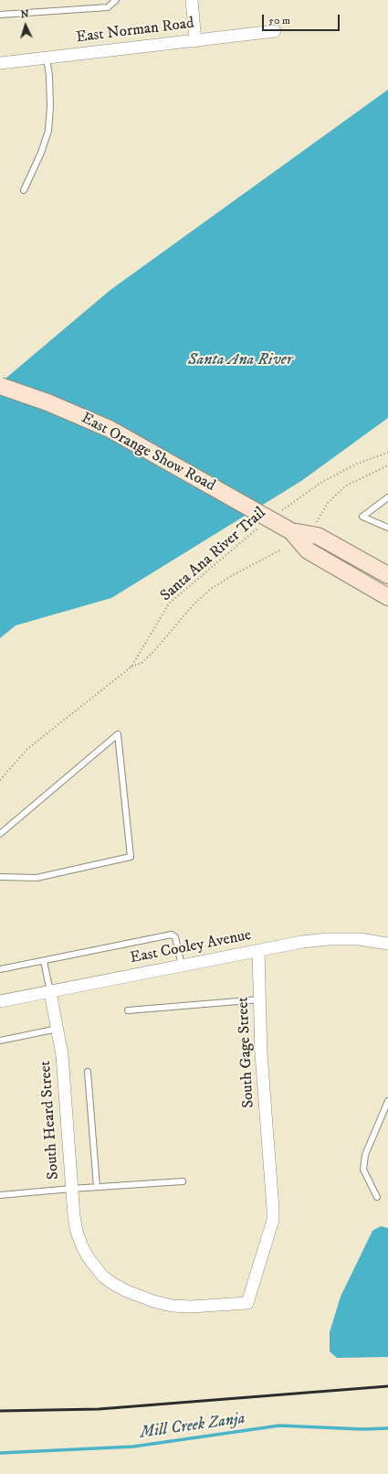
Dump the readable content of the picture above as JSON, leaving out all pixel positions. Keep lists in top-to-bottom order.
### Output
{
  "streets": {
    "main road": ["East Orange Show Road"],
    "street": [
      "East Norman Road",
      "East Cooley Avenue",
      "South Gage Street",
      "South Heard Street"
    ],
    "path": ["Santa Ana River Trail"]
  },
  "crossings": [
    ["East Cooley Avenue", "South Gage Street"],
    ["East Cooley Avenue", "South Heard Street"],
    ["South Gage Street", "South Heard Street"]
  ],
  "water": ["Santa Ana River", "Mill Creek Zanja"],
  "scale_bar": "50 m",
  "north": "top"
}
